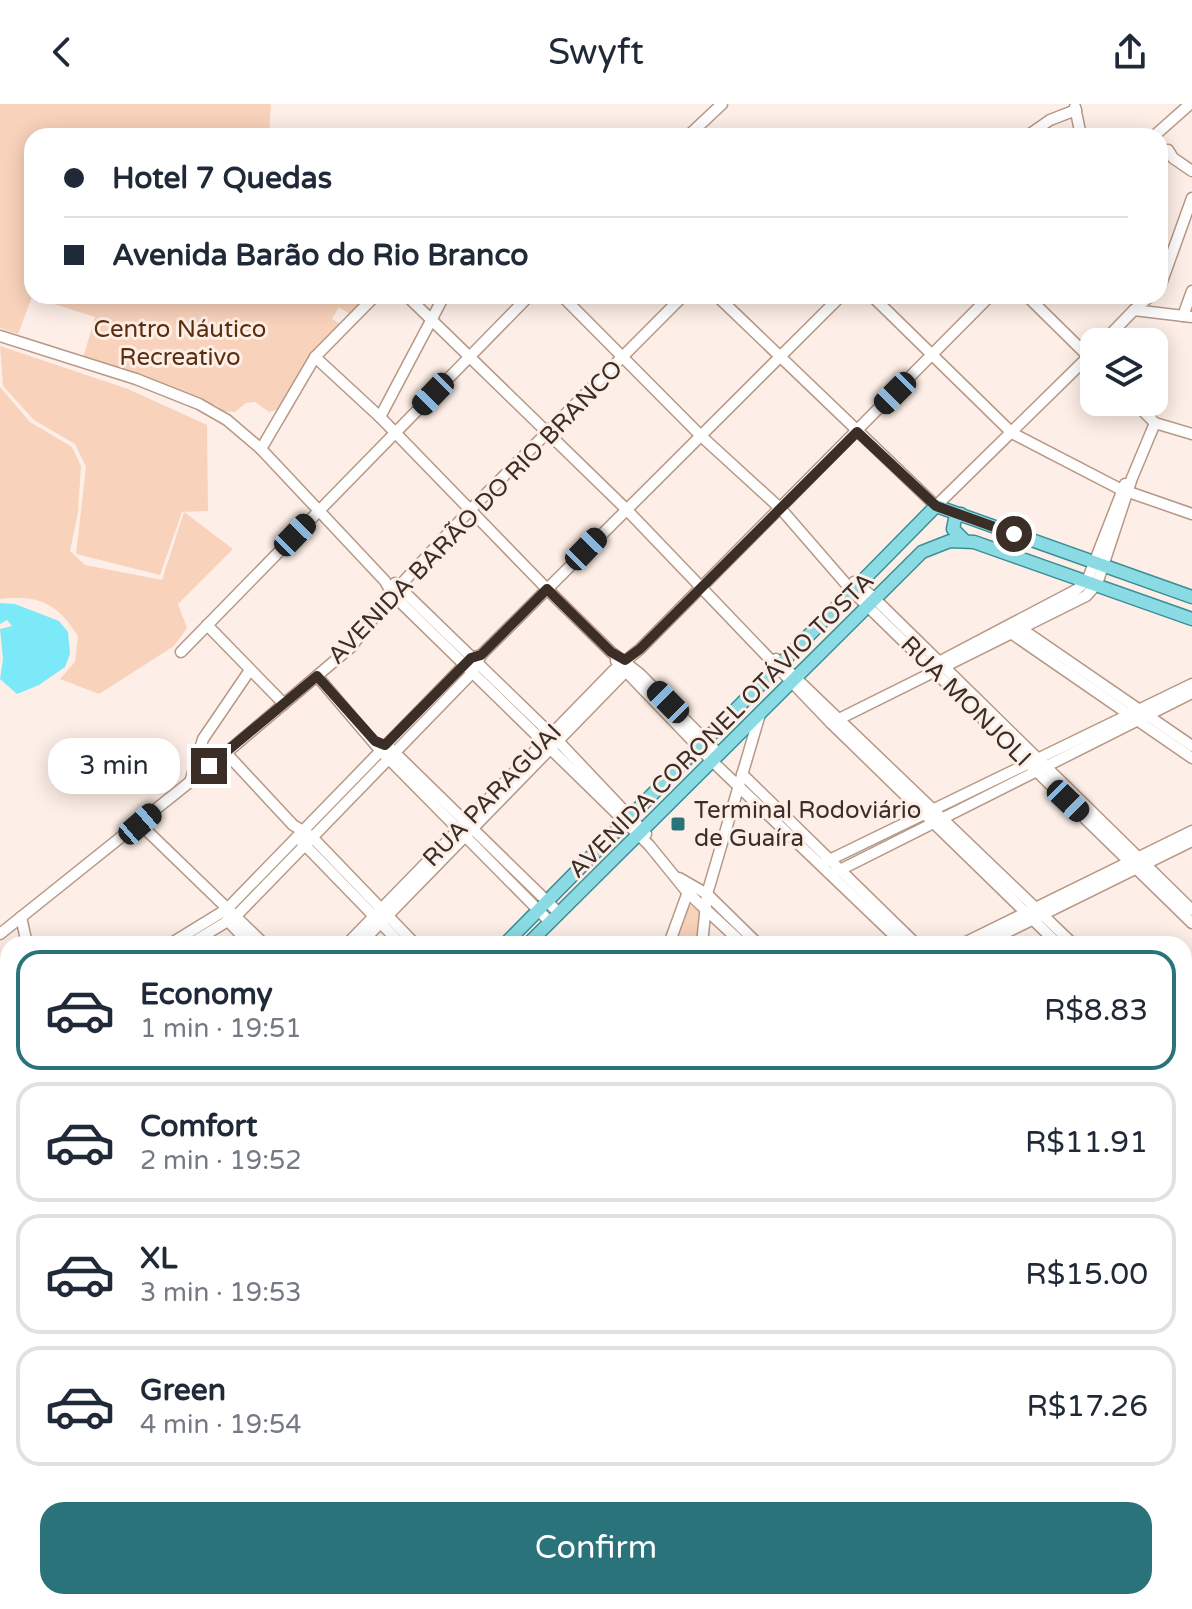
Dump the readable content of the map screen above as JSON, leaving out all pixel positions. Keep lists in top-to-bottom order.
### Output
{
  "streets": {
    "main road": ["AVENIDA CORONEL OTÁVIO TOSTA"],
    "street": ["AVENIDA BARÃO DO RIO BRANCO", "RUA MONJOLI", "RUA PARAGUAI"]
  },
  "crossings": [
    ["AVENIDA BARÃO DO RIO BRANCO", "RUA MONJOLI"],
    ["RUA MONJOLI", "AVENIDA CORONEL OTÁVIO TOSTA"],
    ["RUA MONJOLI", "RUA PARAGUAI"]
  ],
  "parks": ["Centro Náutico Recreativo"],
  "places": {
    "transit": ["Terminal Rodoviário de Guaíra"]
  },
  "page": {
    "header": "Swyft",
    "banner": ["Hotel 7 Quedas", "Avenida Barão do Rio Branco"],
    "bubble": "3 min",
    "list": [
      {
        "name": "Economy",
        "note": "1 min · 19:51",
        "value": "R$8.83"
      },
      {
        "name": "Comfort",
        "note": "2 min · 19:52",
        "value": "R$11.91"
      },
      {
        "name": "XL",
        "note": "3 min · 19:53",
        "value": "R$15.00"
      },
      {
        "name": "Green",
        "note": "4 min · 19:54",
        "value": "R$17.26"
      }
    ],
    "buttons": "Confirm"
  }
}
